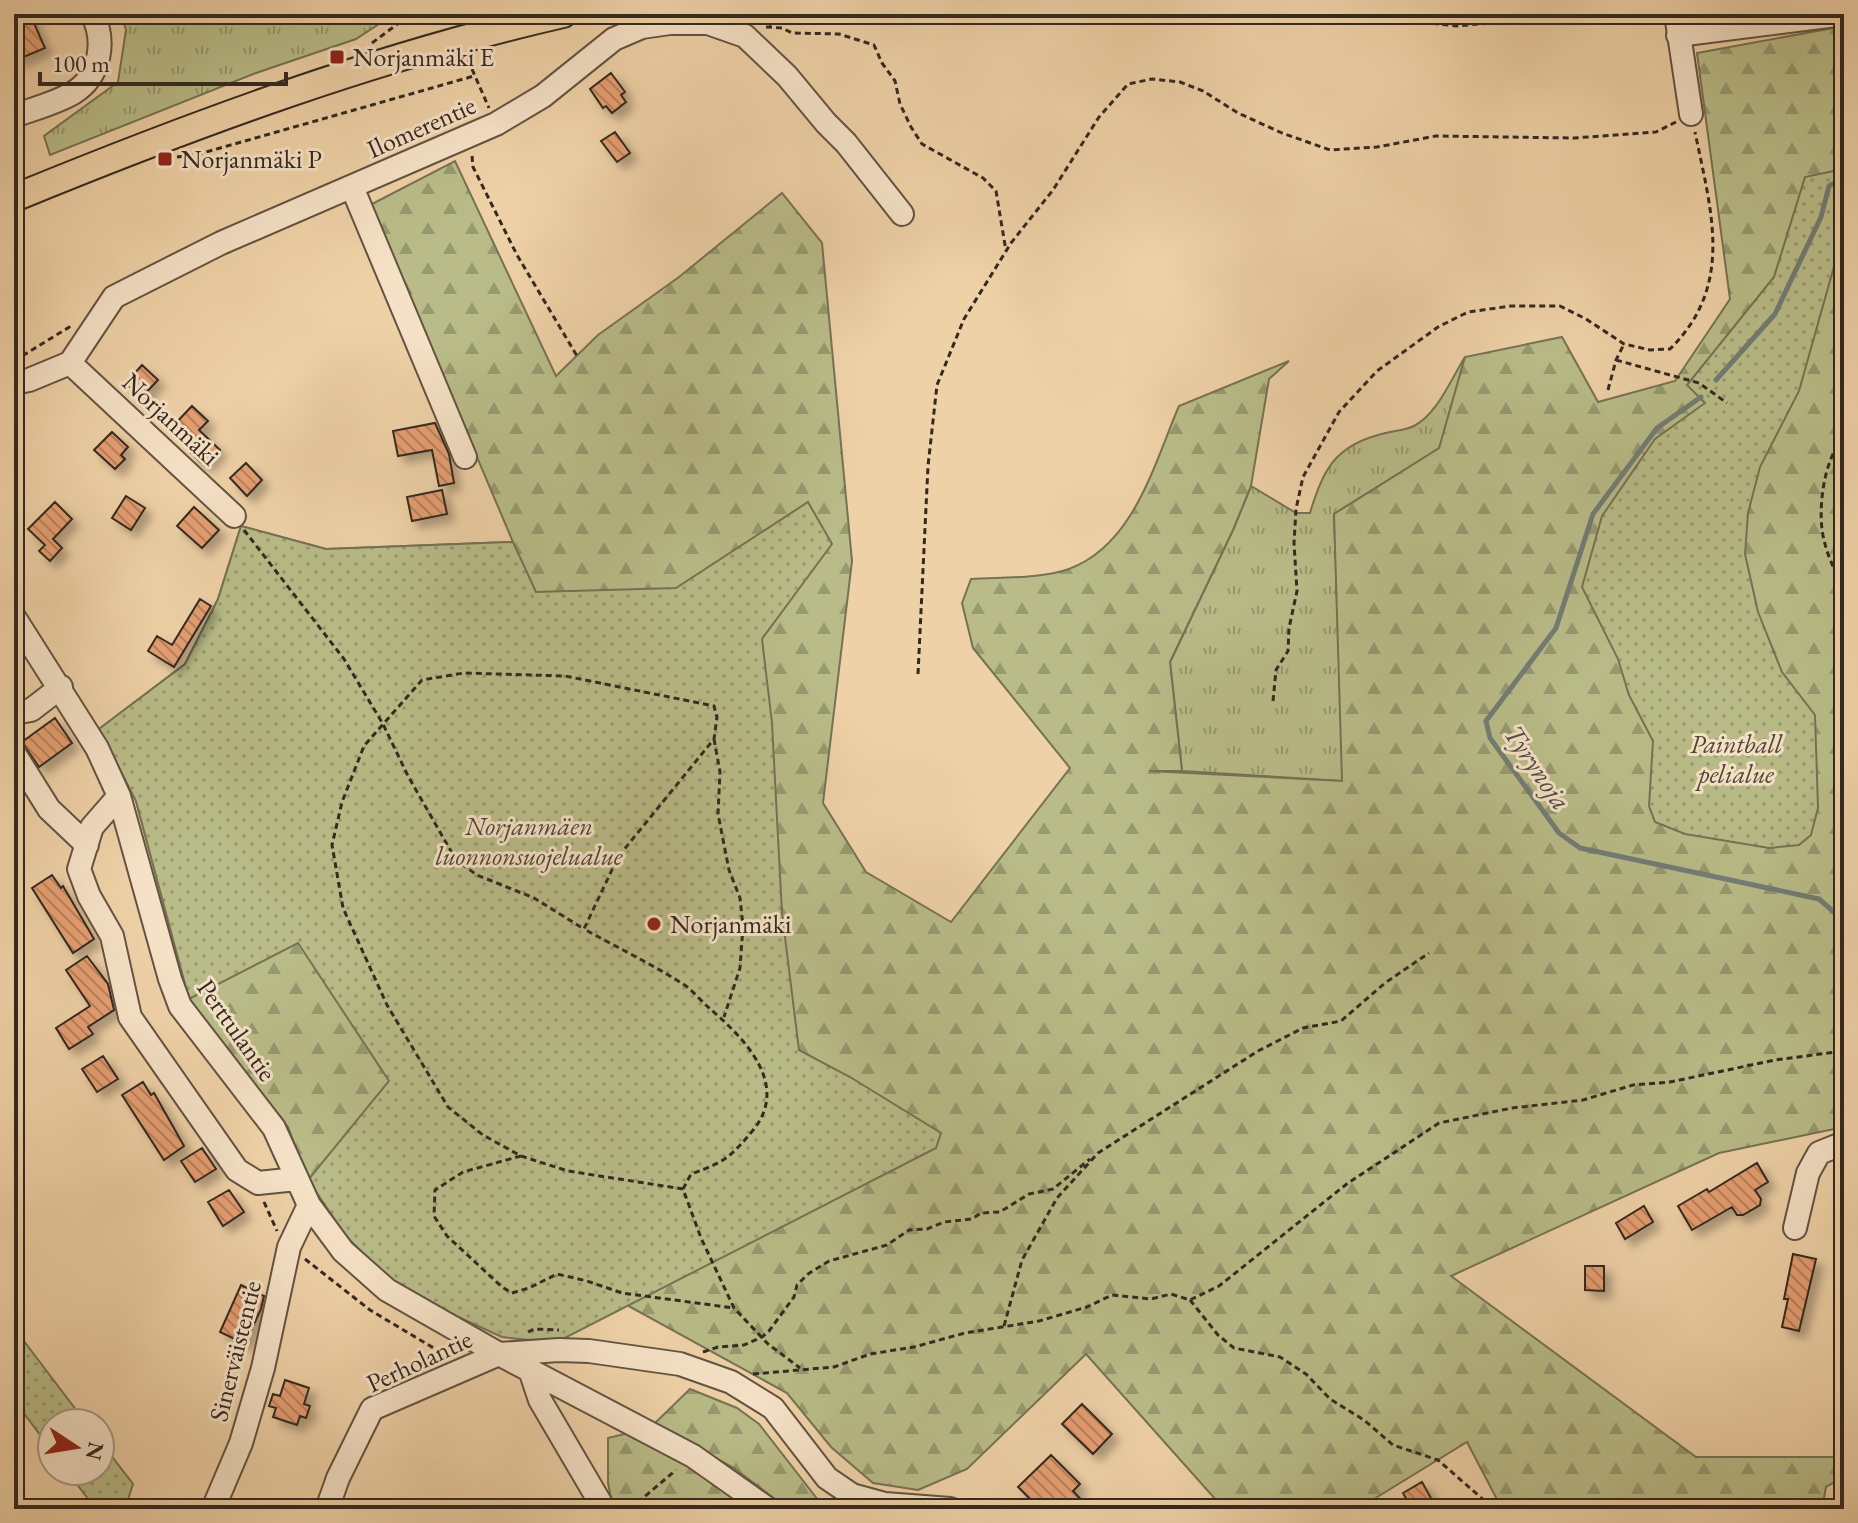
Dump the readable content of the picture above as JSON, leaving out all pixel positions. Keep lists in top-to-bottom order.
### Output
{
  "streets": {
    "street": [
      "Ilomerentie",
      "Norjanmäki",
      "Perttulantie",
      "Sinerväistentie",
      "Perholantie"
    ]
  },
  "crossings": [
    ["Ilomerentie", "Norjanmäki"],
    ["Perttulantie", "Sinerväistentie"],
    ["Perttulantie", "Perholantie"]
  ],
  "water": ["Tyrynoja"],
  "parks": ["Paintball pelialue", "Norjanmäen luonnonsuojelualue"],
  "places": {
    "transit": ["Norjanmäki E", "Norjanmäki P"],
    "other": ["Norjanmäki"]
  },
  "scale_bar": "100 m",
  "north": "right"
}
